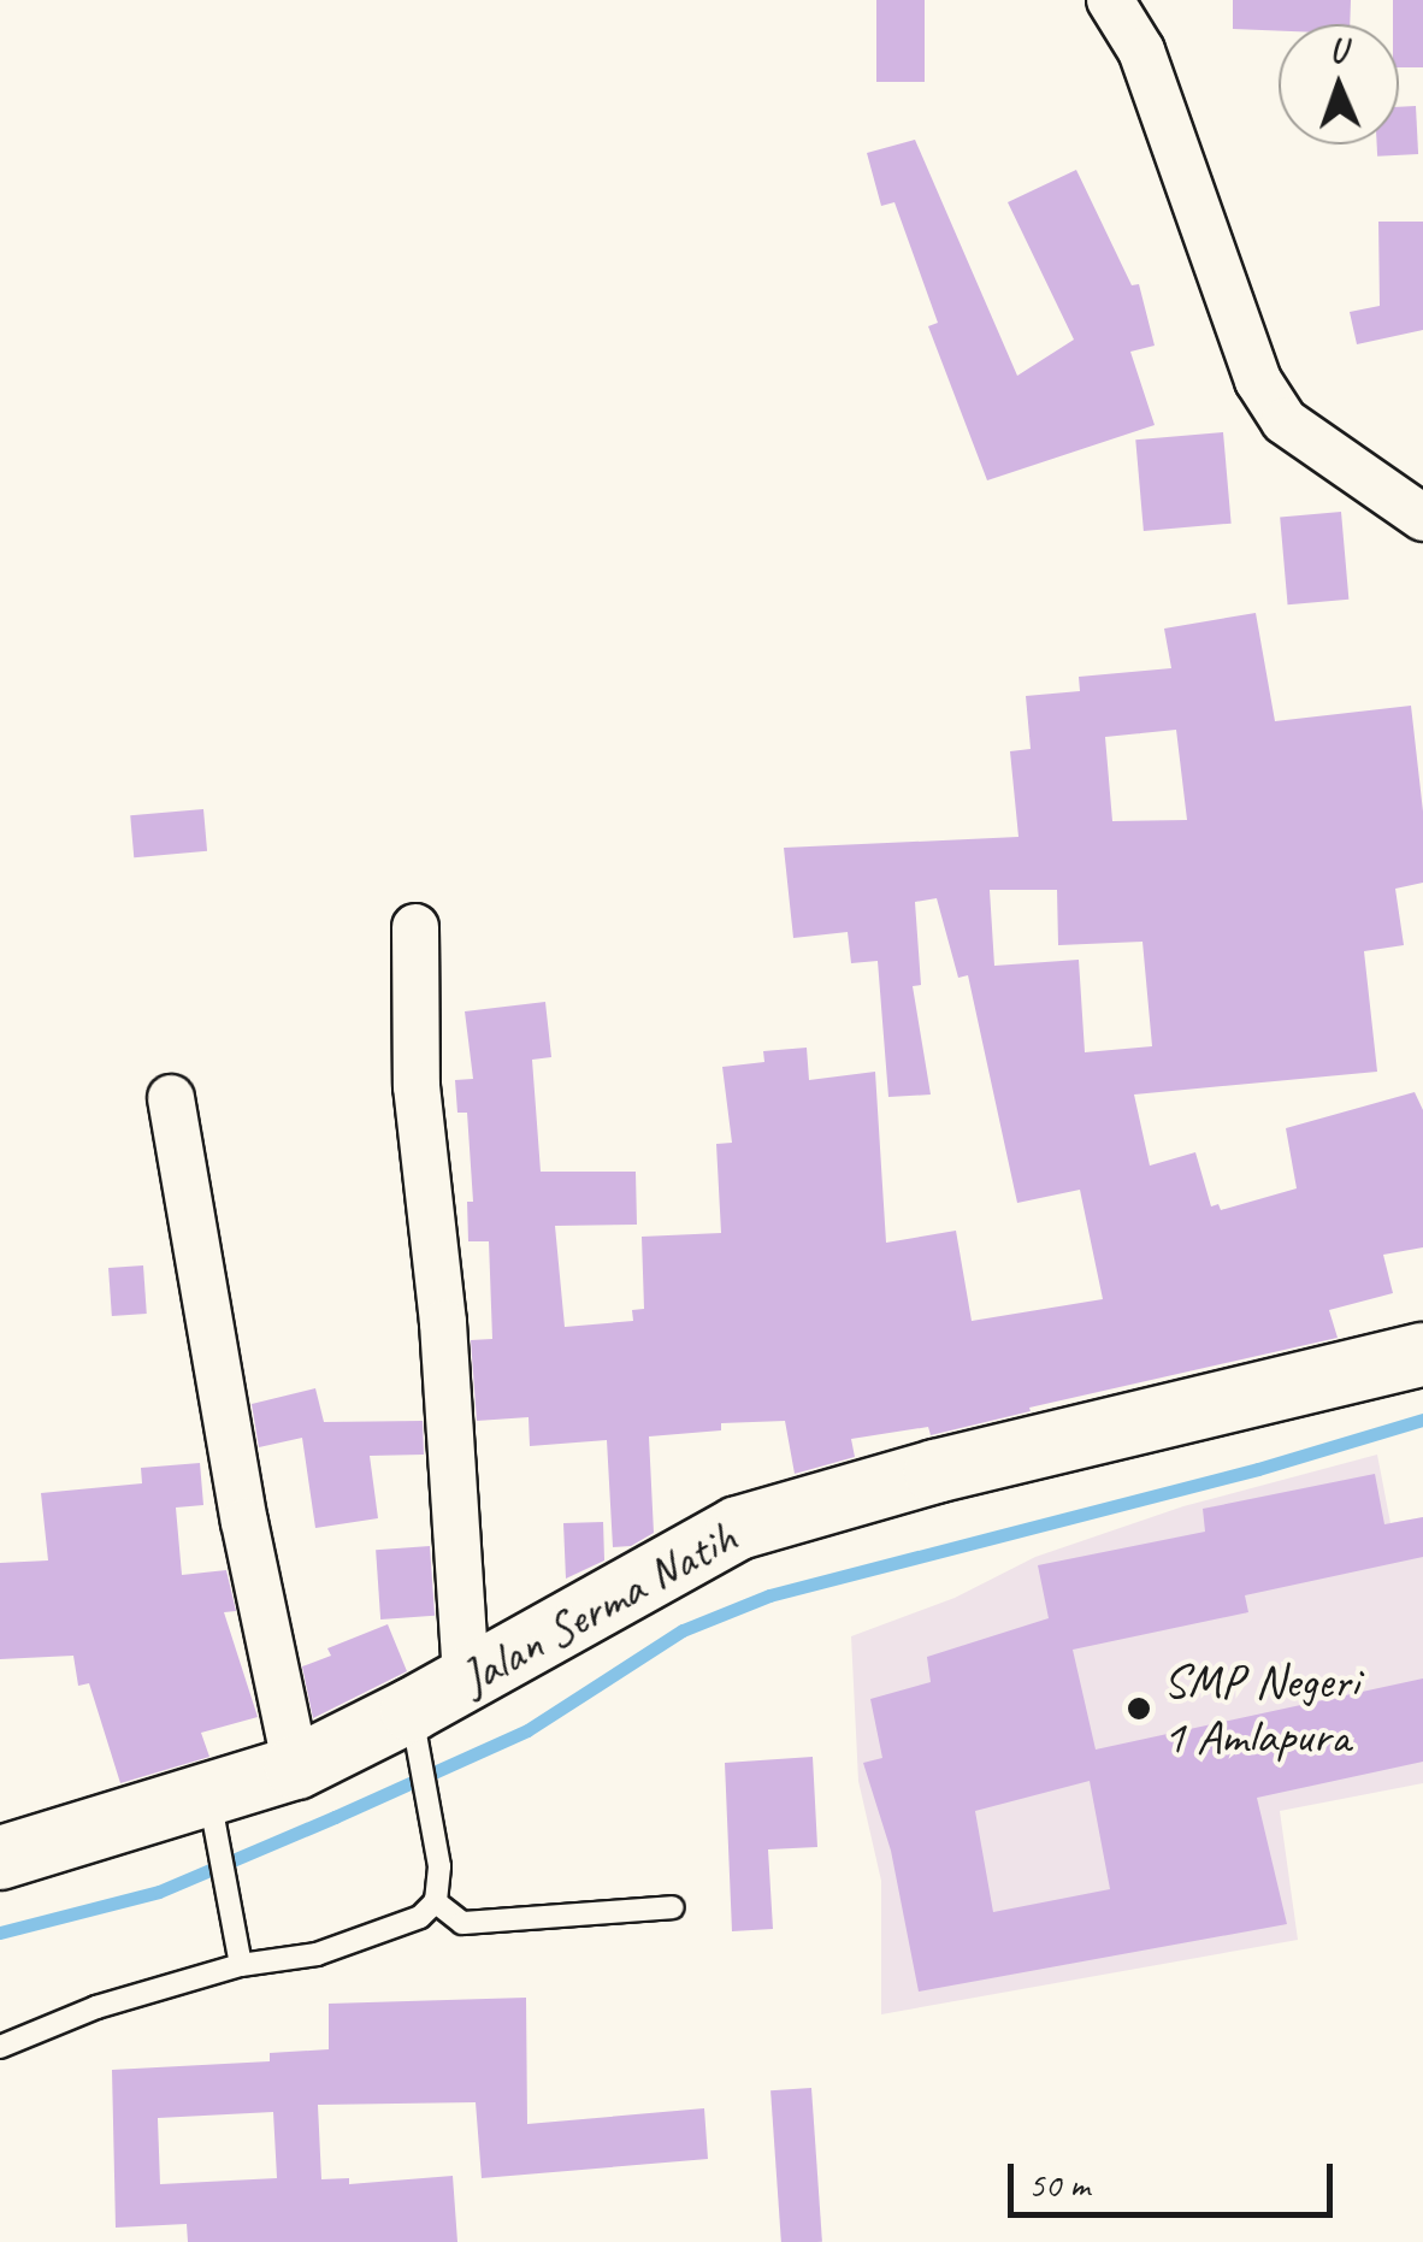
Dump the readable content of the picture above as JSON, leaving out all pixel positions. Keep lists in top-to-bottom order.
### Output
{
  "streets": {
    "street": ["Jalan Serma Natih"]
  },
  "places": ["SMP Negeri 1 Amlapura"],
  "scale_bar": "50 m",
  "north": "top"
}
